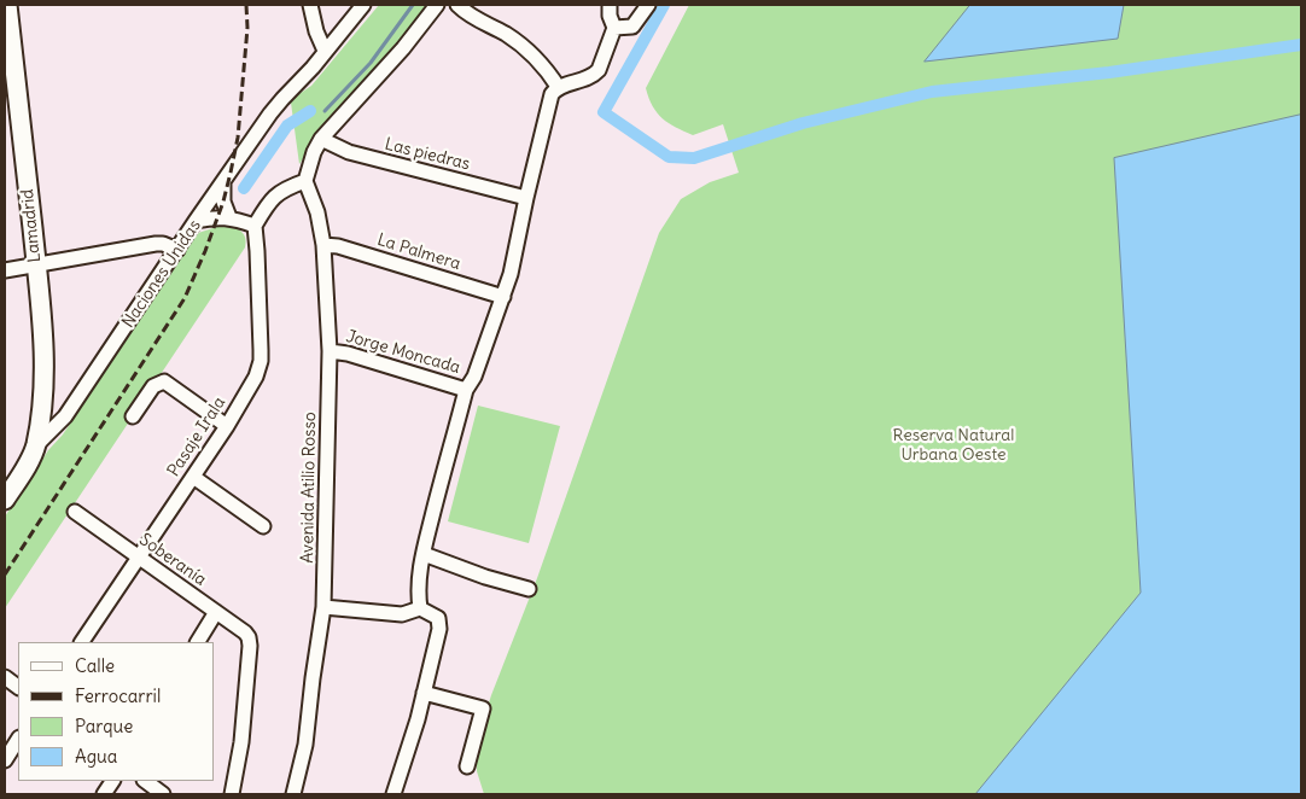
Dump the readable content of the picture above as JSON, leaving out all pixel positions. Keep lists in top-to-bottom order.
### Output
{
  "streets": {
    "street": [
      "Las piedras",
      "Lamadrid",
      "La Palmera",
      "Naciones Unidas",
      "Jorge Moncada",
      "Pasaje Irala",
      "Avenida Atilio Rosso",
      "Soberanía"
    ]
  },
  "crossings": [
    ["Lamadrid", "Naciones Unidas"],
    ["La Palmera", "Avenida Atilio Rosso"],
    ["Jorge Moncada", "Avenida Atilio Rosso"],
    ["Pasaje Irala", "Soberanía"]
  ],
  "parks": ["Reserva Natural Urbana Oeste"],
  "legend": [
    "Calle",
    "Ferrocarril",
    "Parque",
    "Agua"
  ]
}
